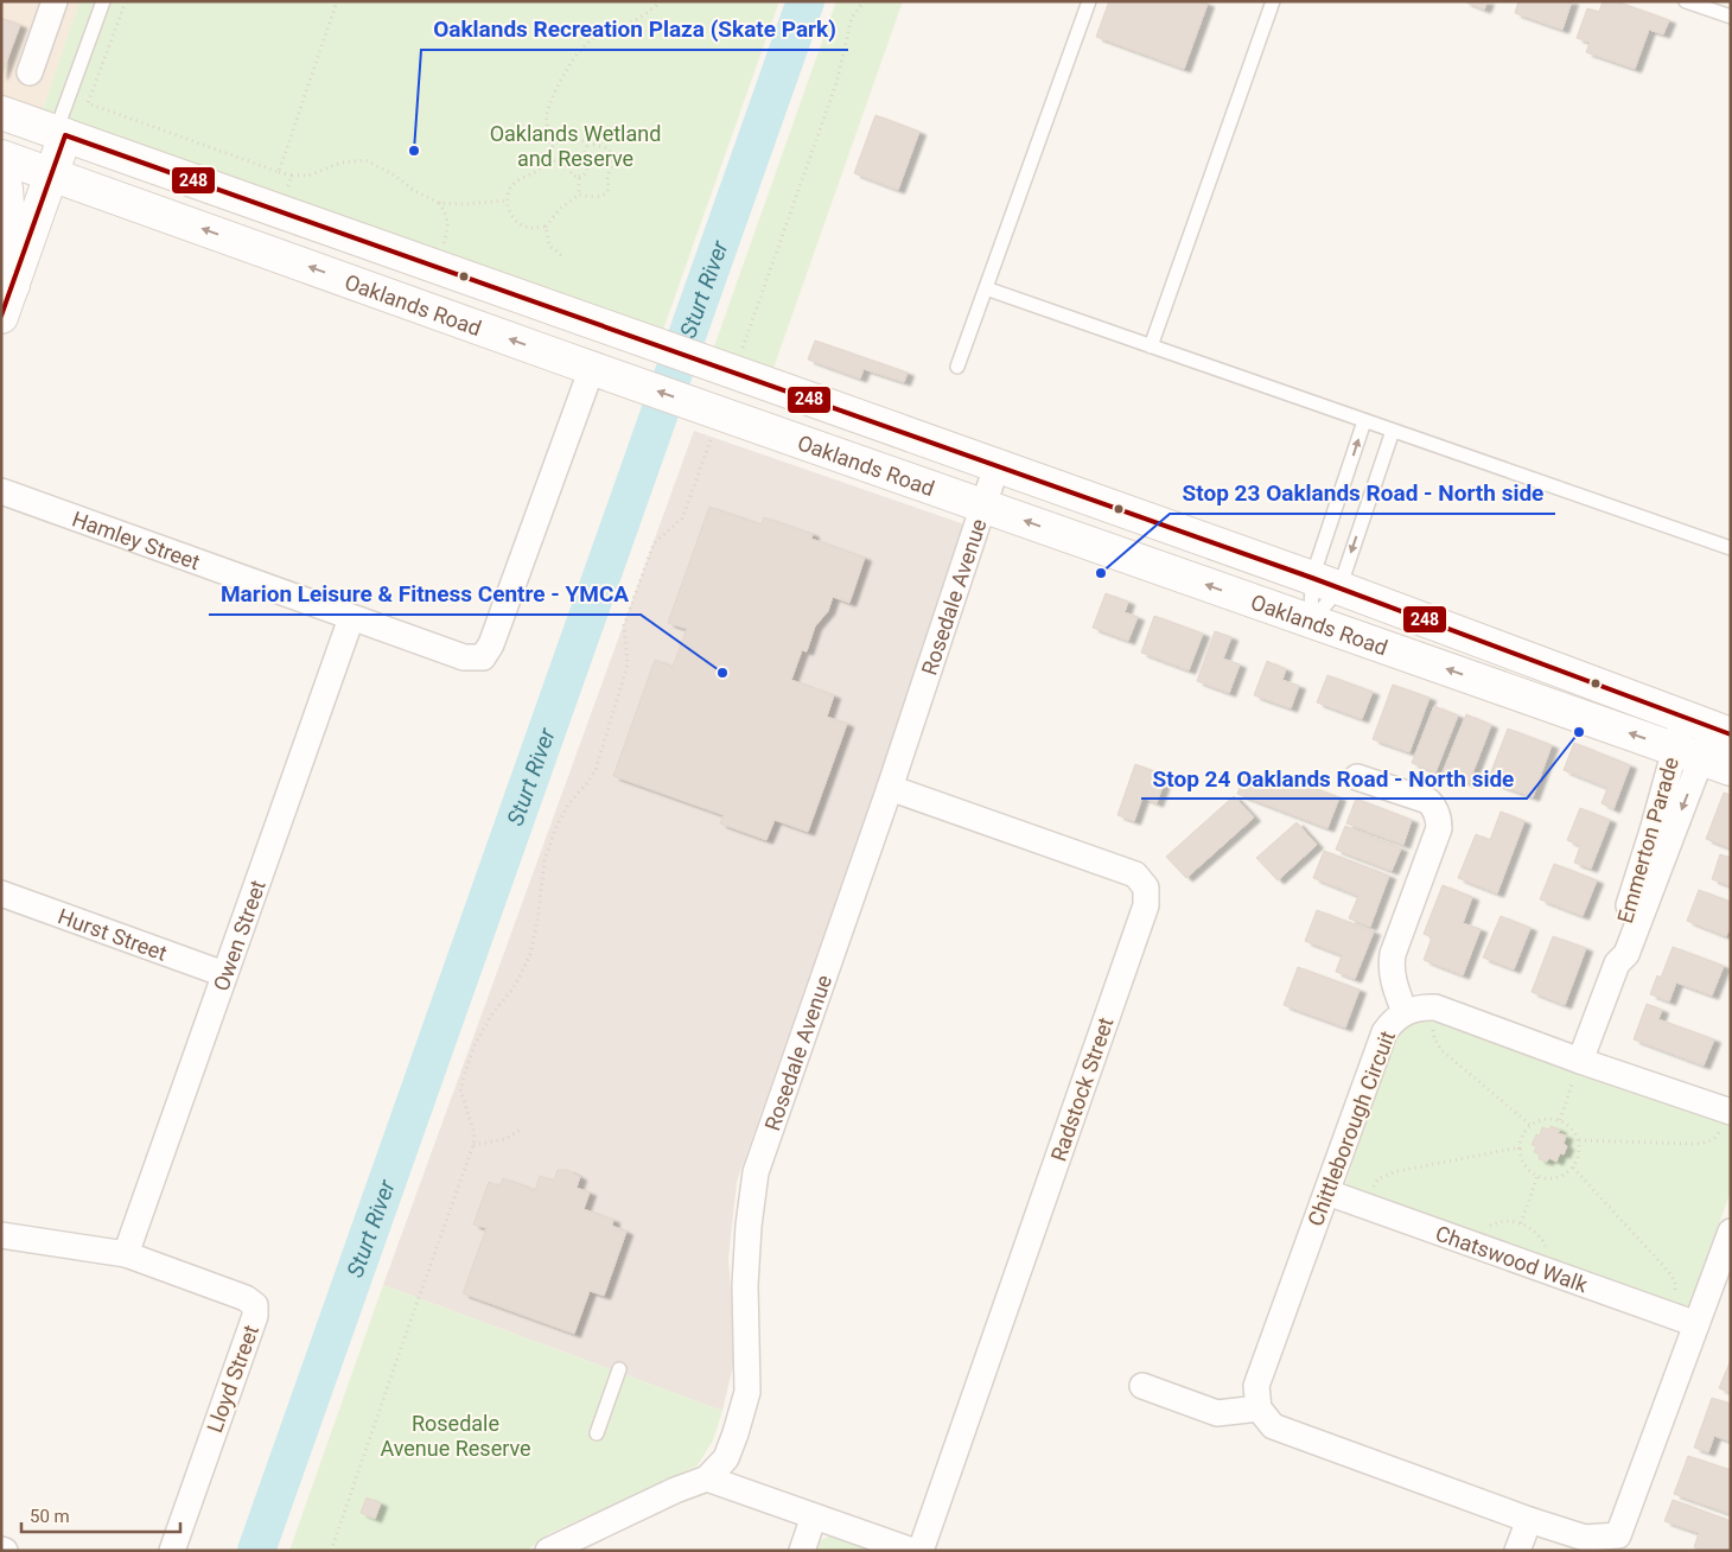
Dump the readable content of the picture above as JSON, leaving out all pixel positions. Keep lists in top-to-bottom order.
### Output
{
  "streets": {
    "main road": ["Oaklands Road"],
    "street": [
      "Hamley Street",
      "Rosedale Avenue",
      "Emmerton Parade",
      "Hurst Street",
      "Owen Street",
      "Radstock Street",
      "Chittleborough Circuit",
      "Chatswood Walk",
      "Lloyd Street"
    ]
  },
  "crossings": [
    ["Oaklands Road", "Hamley Street"],
    ["Oaklands Road", "Rosedale Avenue"],
    ["Oaklands Road", "Emmerton Parade"],
    ["Hamley Street", "Owen Street"],
    ["Rosedale Avenue", "Radstock Street"],
    ["Emmerton Parade", "Chittleborough Circuit"],
    ["Hurst Street", "Owen Street"],
    ["Owen Street", "Lloyd Street"],
    ["Chittleborough Circuit", "Chatswood Walk"]
  ],
  "water": ["Sturt River"],
  "parks": ["Oaklands Wetland and Reserve", "Rosedale Avenue Reserve"],
  "places": [
    "Oaklands Recreation Plaza (Skate Park)",
    "Stop 23 Oaklands Road - North side",
    "Marion Leisure & Fitness Centre - YMCA",
    "Stop 24 Oaklands Road - North side"
  ],
  "lines": ["transit line 248"],
  "scale_bar": "50 m"
}
